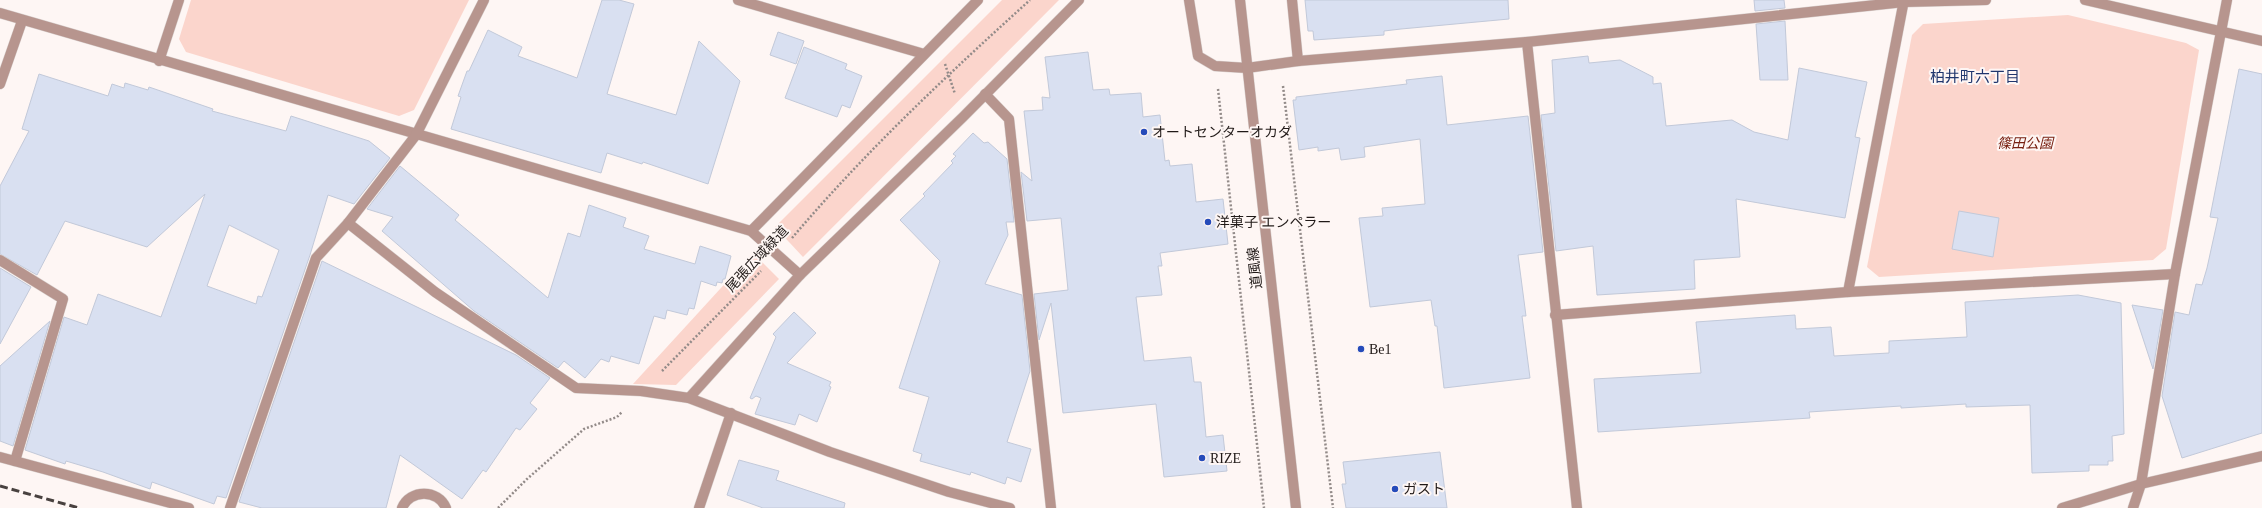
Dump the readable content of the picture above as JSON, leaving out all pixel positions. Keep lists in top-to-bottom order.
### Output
{
  "streets": {
    "street": ["道風線"],
    "path": ["尾張広域緑道"]
  },
  "districts": ["柏井町六丁目"],
  "parks": ["篠田公園"],
  "places": [
    "オートセンターオカダ",
    "洋菓子 エンペラー",
    "Be1",
    "RIZE",
    "ガスト"
  ]
}
